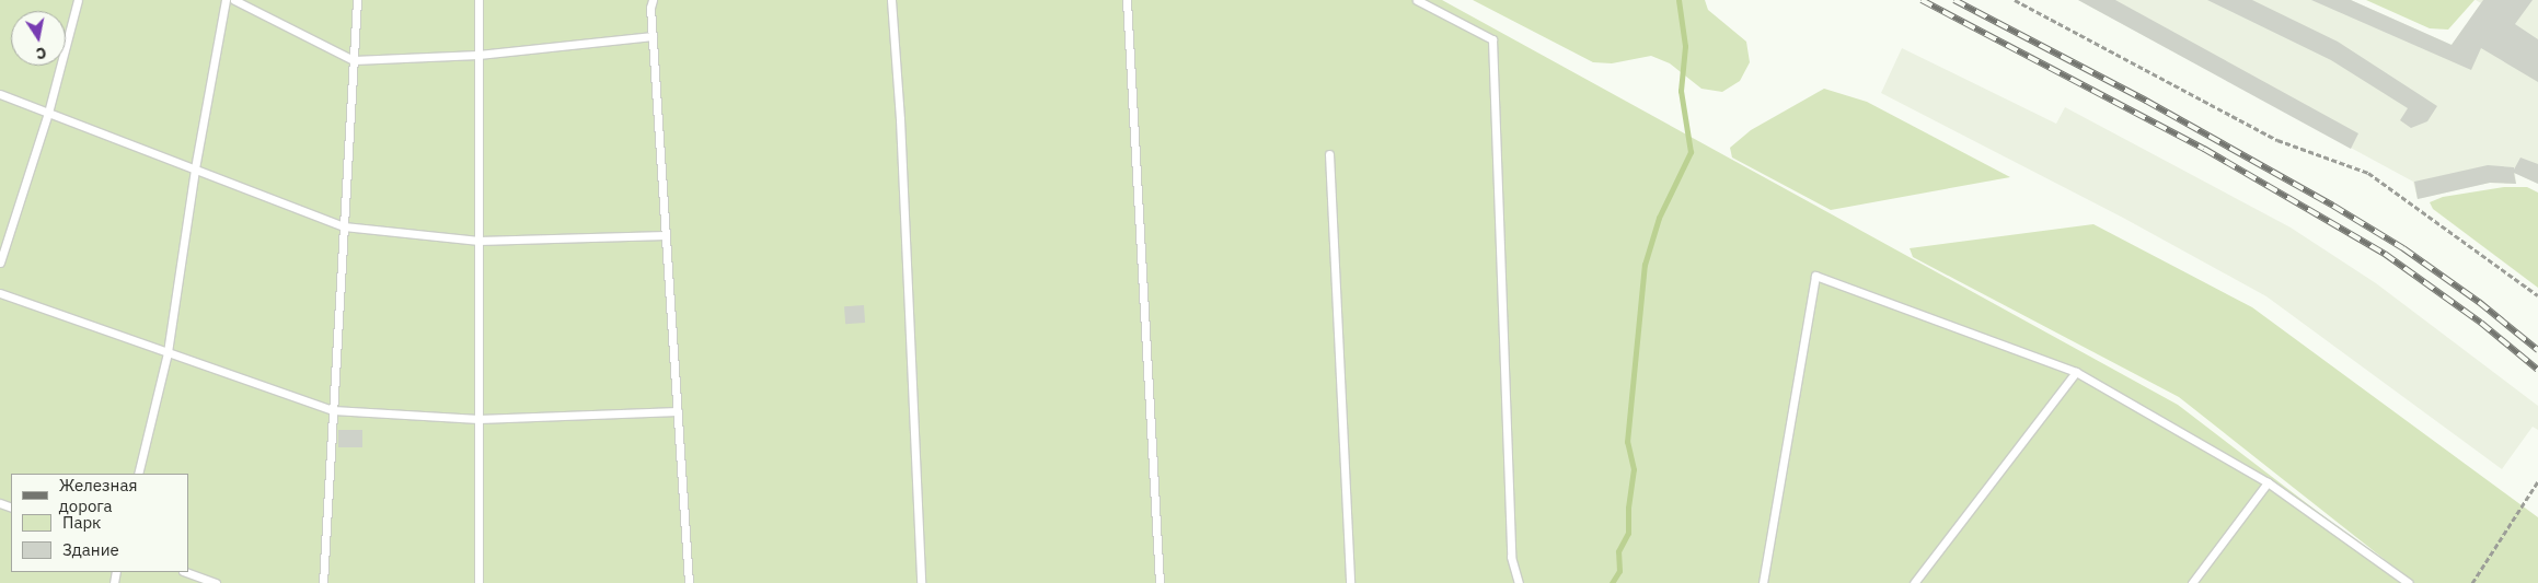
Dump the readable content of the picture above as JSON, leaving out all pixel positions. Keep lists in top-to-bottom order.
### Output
{
  "legend": ["Железная дорога", "Парк", "Здание"],
  "north": "bottom"
}
